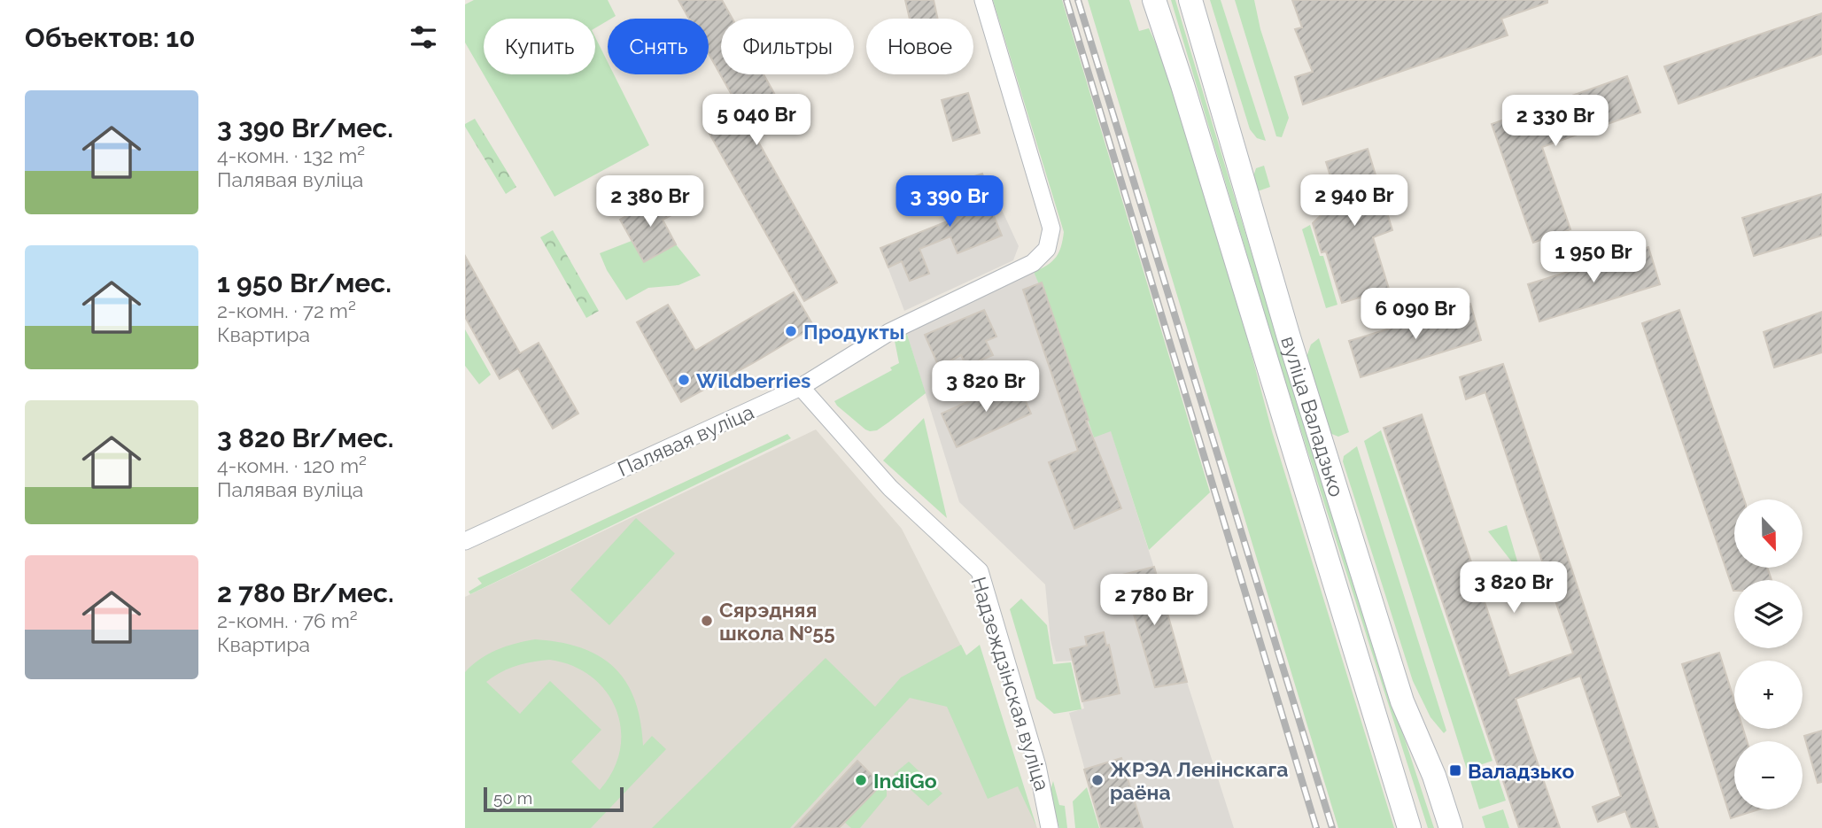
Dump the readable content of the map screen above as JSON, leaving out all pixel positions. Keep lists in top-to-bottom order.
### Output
{
  "streets": {
    "main road": ["вуліца Валадзько"],
    "street": ["Палявая вуліца", "Надзеждзінская вуліца"]
  },
  "crossings": [
    ["Палявая вуліца", "Надзеждзінская вуліца"]
  ],
  "places": {
    "other": [
      "Продукты",
      "Wildberries",
      "Сярэдняя школа №55",
      "IndiGo",
      "ЖРЭА Ленінскага раёна"
    ],
    "transit": ["Валадзько"]
  },
  "scale_bar": "50 m",
  "north": "bottom",
  "page": {
    "heading": "Объектов: 10",
    "chip": [
      "Купить",
      "Снять",
      "Фильтры",
      "Новое"
    ],
    "list": [
      {
        "name": "3 390 Br/мес.",
        "note": "4-комн. · 132 m² · Палявая вуліца"
      },
      {
        "name": "1 950 Br/мес.",
        "note": "2-комн. · 72 m² · Квартира"
      },
      {
        "name": "3 820 Br/мес.",
        "note": "4-комн. · 120 m² · Палявая вуліца"
      },
      {
        "name": "2 780 Br/мес.",
        "note": "2-комн. · 76 m² · Квартира"
      }
    ],
    "price": [
      "5 040 Br",
      "2 330 Br",
      "2 940 Br",
      "2 380 Br",
      "3 390 Br",
      "1 950 Br",
      "6 090 Br",
      "3 820 Br",
      "3 820 Br",
      "2 780 Br"
    ],
    "map_buttons": ["+", "−"],
    "scale": "50 m"
  }
}
